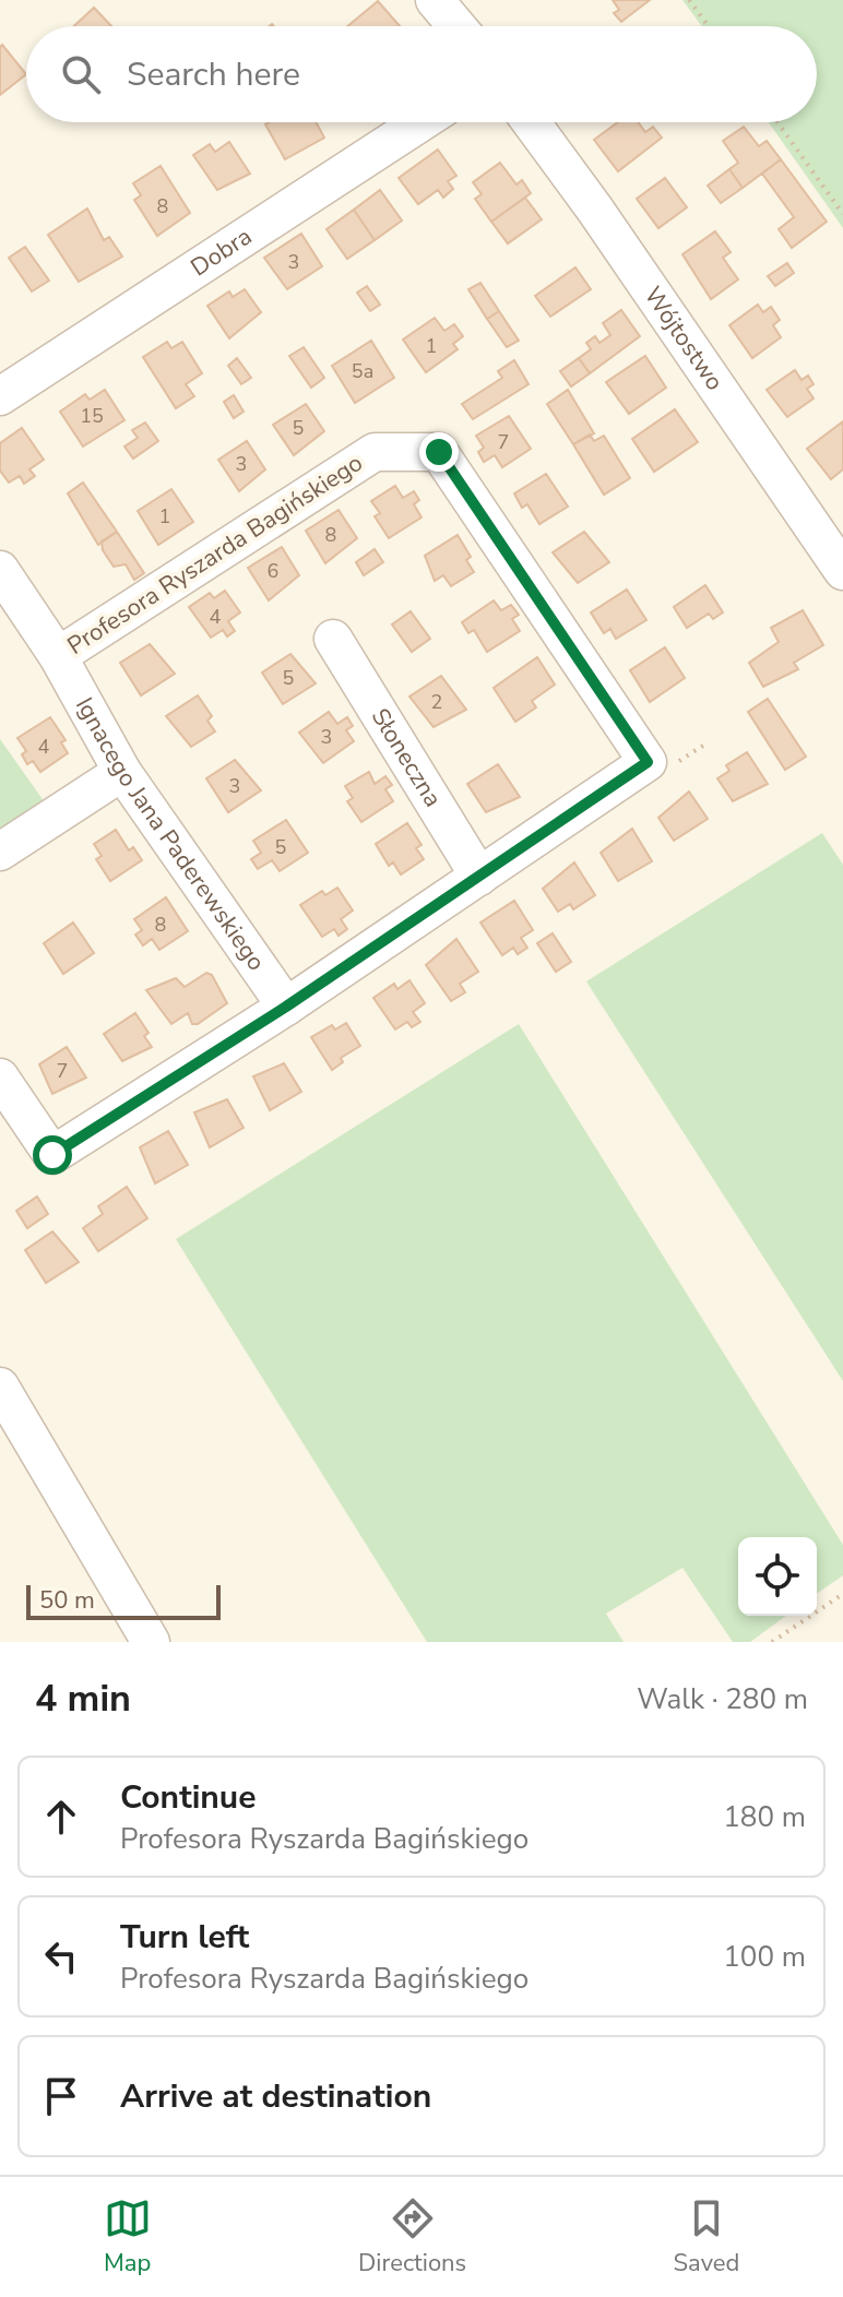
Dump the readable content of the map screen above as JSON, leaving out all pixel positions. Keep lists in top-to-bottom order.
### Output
{
  "streets": {
    "street": [
      "Dobra",
      "Wójtostwo",
      "Profesora Ryszarda Bagińskiego",
      "Słoneczna",
      "Ignacego Jana Paderewskiego"
    ]
  },
  "crossings": [
    ["Profesora Ryszarda Bagińskiego", "Słoneczna"],
    ["Profesora Ryszarda Bagińskiego", "Ignacego Jana Paderewskiego"]
  ],
  "house_numbers": [
    "8",
    "3",
    "1",
    "5a",
    "15",
    "5",
    "7",
    "3",
    "1",
    "8",
    "6",
    "4",
    "5",
    "2",
    "3",
    "4",
    "3",
    "5",
    "8",
    "7"
  ],
  "scale_bar": "50 m",
  "page": {
    "search": "Search here",
    "scale": "50 m",
    "heading": ["4 min", "Walk · 280 m"],
    "list": [
      ["Continue", "Profesora Ryszarda Bagińskiego", "180 m"],
      ["Turn left", "Profesora Ryszarda Bagińskiego", "100 m"],
      "Arrive at destination"
    ],
    "nav": ["Map", "Directions", "Saved"]
  }
}
